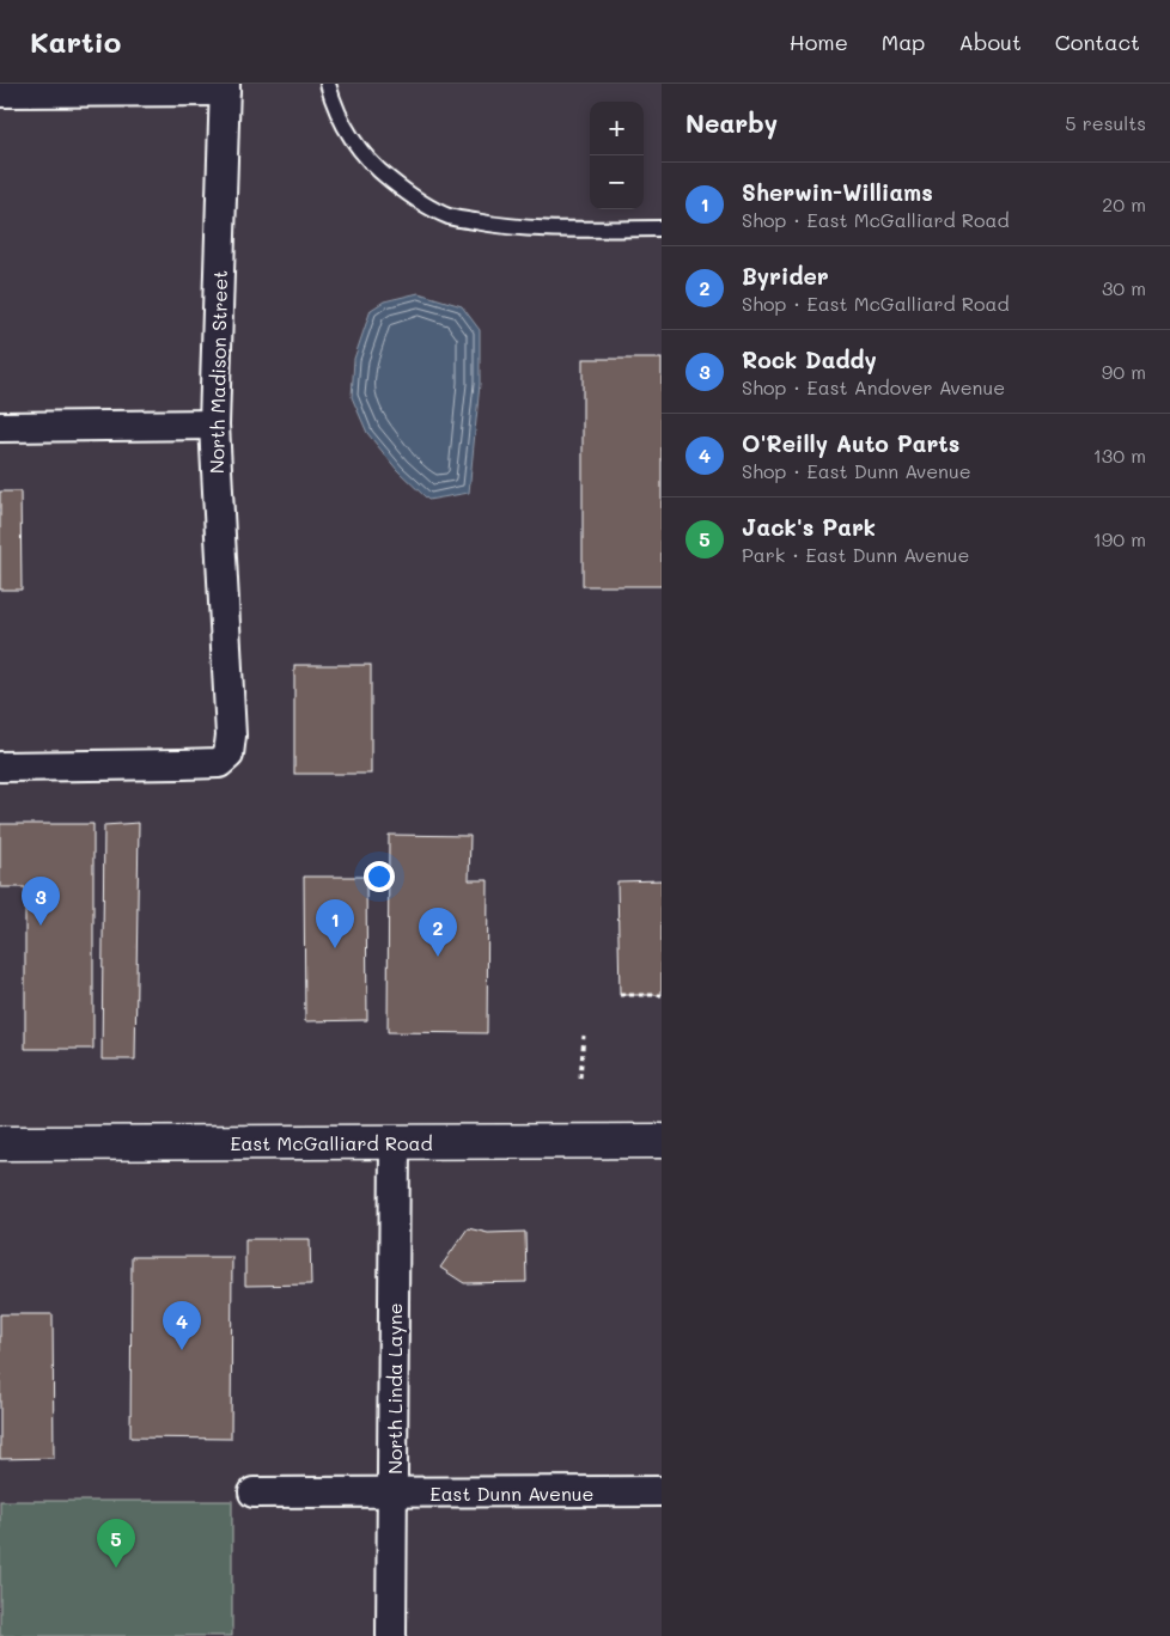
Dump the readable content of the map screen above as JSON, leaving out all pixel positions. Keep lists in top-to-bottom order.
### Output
{
  "streets": {
    "main road": ["East McGalliard Road"],
    "street": ["North Madison Street", "North Linda Layne", "East Dunn Avenue"]
  },
  "crossings": [
    ["East McGalliard Road", "North Linda Layne"],
    ["North Linda Layne", "East Dunn Avenue"]
  ],
  "page": {
    "header": "Kartio",
    "nav": [
      "Home",
      "Map",
      "About",
      "Contact"
    ],
    "heading": ["Nearby", "5 results"],
    "map_buttons": ["+", "−"],
    "list": [
      {
        "mark": "1",
        "name": "Sherwin-Williams",
        "note": "Shop · East McGalliard Road",
        "value": "20 m"
      },
      {
        "mark": "2",
        "name": "Byrider",
        "note": "Shop · East McGalliard Road",
        "value": "30 m"
      },
      {
        "mark": "3",
        "name": "Rock Daddy",
        "note": "Shop · East Andover Avenue",
        "value": "90 m"
      },
      {
        "mark": "4",
        "name": "O'Reilly Auto Parts",
        "note": "Shop · East Dunn Avenue",
        "value": "130 m"
      },
      {
        "mark": "5",
        "name": "Jack's Park",
        "note": "Park · East Dunn Avenue",
        "value": "190 m"
      }
    ],
    "pins": [
      "3",
      "1",
      "2",
      "4",
      "5"
    ]
  }
}
